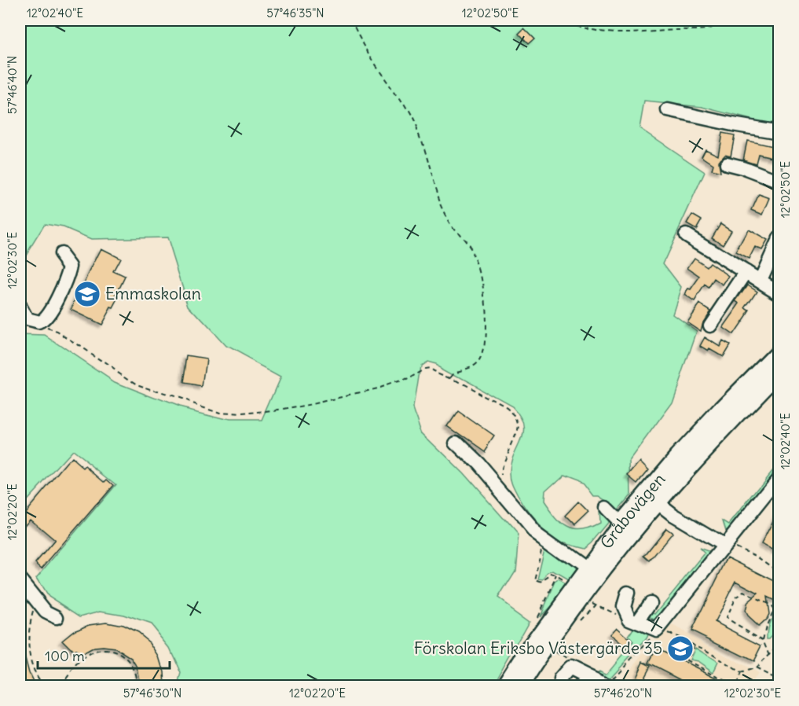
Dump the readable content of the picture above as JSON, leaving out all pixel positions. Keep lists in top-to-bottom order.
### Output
{
  "streets": {
    "main road": ["Gråbovägen"]
  },
  "places": {
    "school or university": ["Emmaskolan", "Förskolan Eriksbo Västergärde 35"]
  },
  "scale_bar": "100 m",
  "coordinates": [
    "12°02'40\"E",
    "57°46'35\"N",
    "12°02'50\"E",
    "57°46'40\"N",
    "12°02'30\"E",
    "12°02'20\"E",
    "57°46'30\"N",
    "57°46'20\"N"
  ]
}
